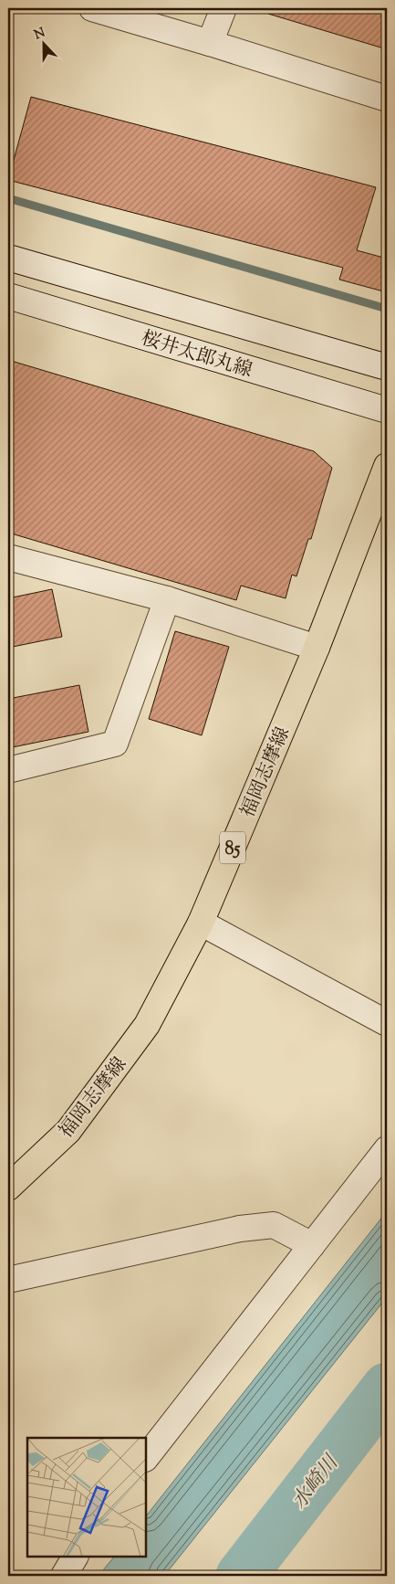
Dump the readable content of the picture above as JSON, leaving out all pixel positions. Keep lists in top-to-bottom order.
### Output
{
  "streets": {
    "main road": ["福岡志摩線", "85"],
    "street": ["桜井太郎丸線"]
  },
  "water": ["水崎川"],
  "north": "top"
}
